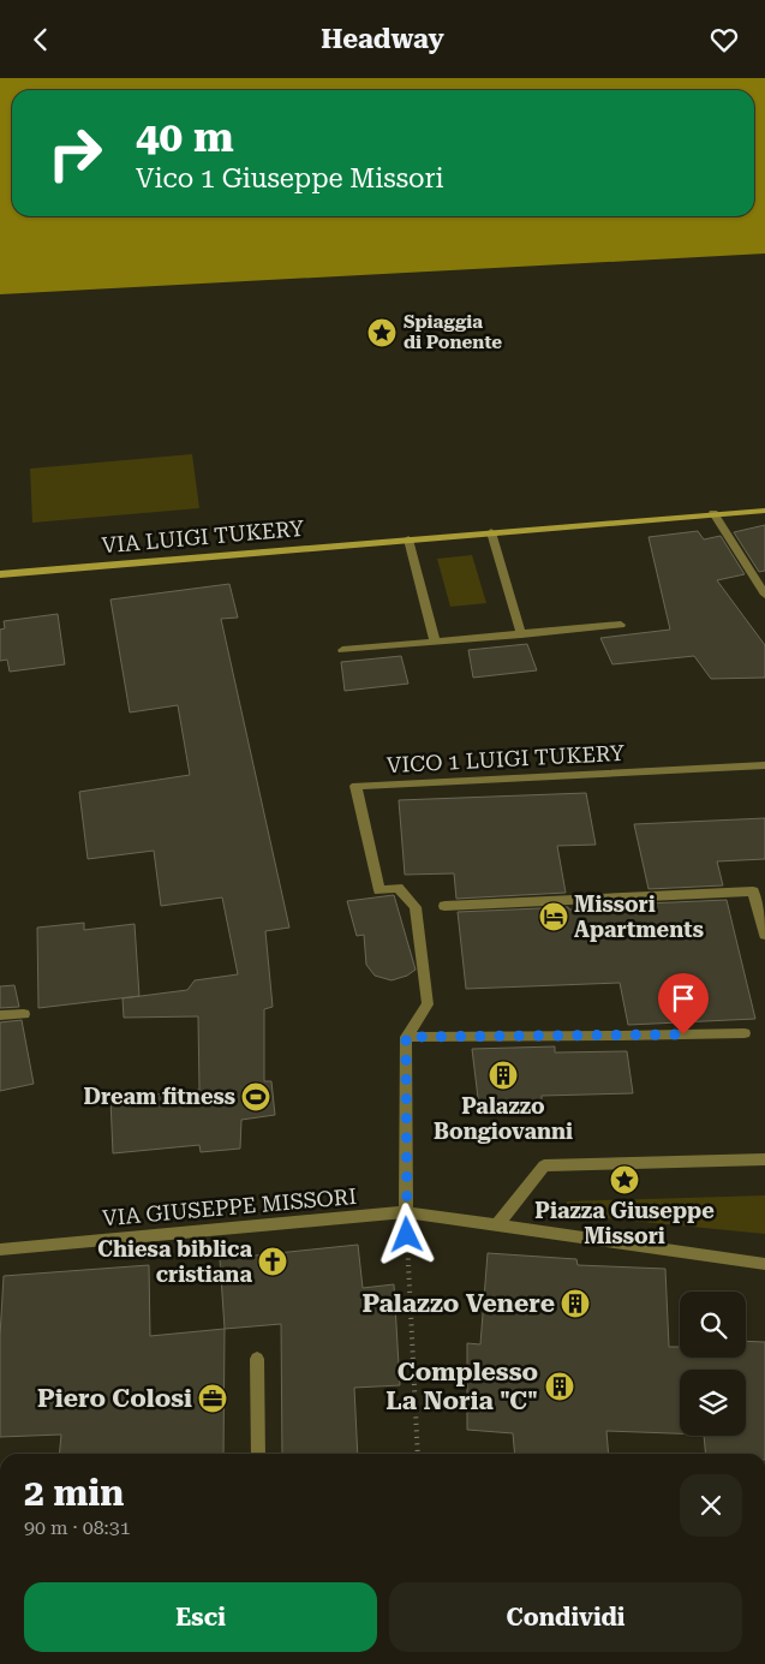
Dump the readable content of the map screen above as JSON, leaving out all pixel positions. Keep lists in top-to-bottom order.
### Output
{
  "streets": {
    "street": ["VIA LUIGI TUKERY", "VICO 1 LUIGI TUKERY", "VIA GIUSEPPE MISSORI"]
  },
  "places": {
    "place": ["Spiaggia di Ponente", "Piazza Giuseppe Missori"],
    "hotel": ["Missori Apartments"],
    "building": ["Palazzo Bongiovanni", "Palazzo Venere", "Complesso La Noria \"C\""],
    "sports": ["Dream fitness"],
    "church": ["Chiesa biblica cristiana"],
    "office": ["Piero Colosi"]
  },
  "page": {
    "header": "Headway",
    "turn": ["40 m", "Vico 1 Giuseppe Missori"],
    "heading": ["2 min", "90 m · 08:31"],
    "buttons": ["Esci", "Condividi"]
  }
}
